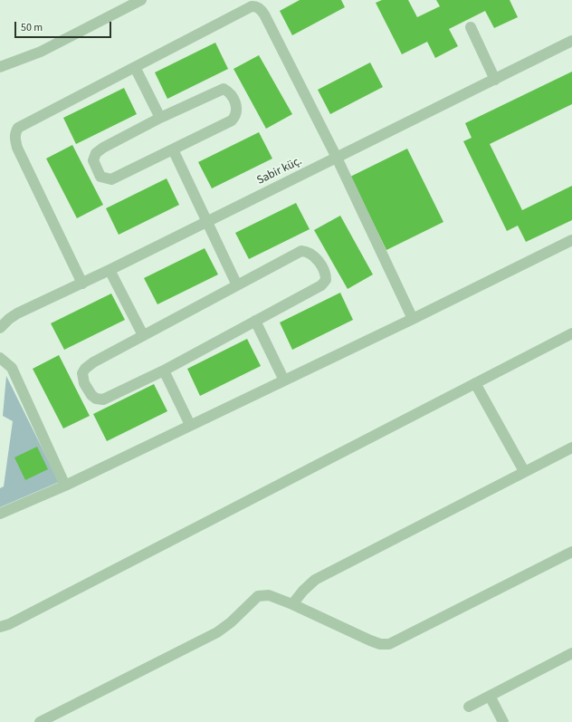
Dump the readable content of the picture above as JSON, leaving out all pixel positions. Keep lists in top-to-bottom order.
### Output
{
  "streets": {
    "street": ["Sabir küç."]
  },
  "scale_bar": "50 m"
}
